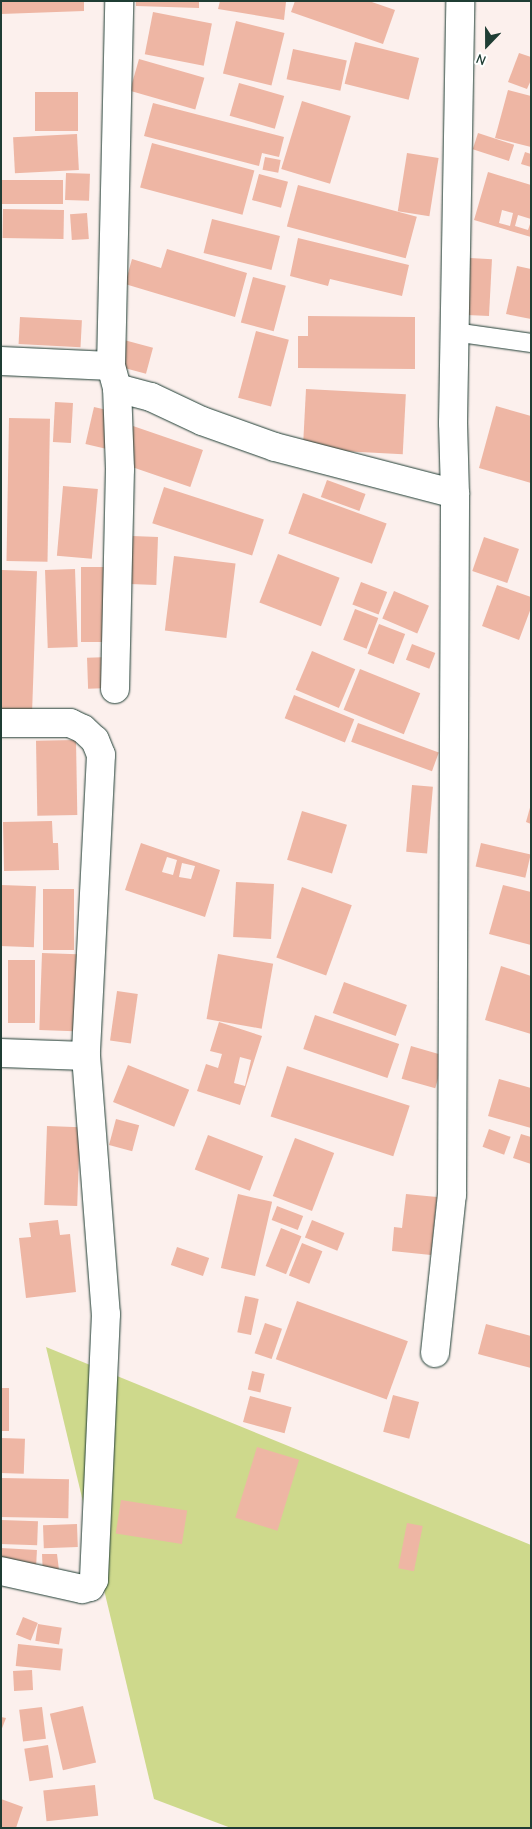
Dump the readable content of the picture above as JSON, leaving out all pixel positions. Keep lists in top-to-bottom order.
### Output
{
  "north": "bottom"
}
